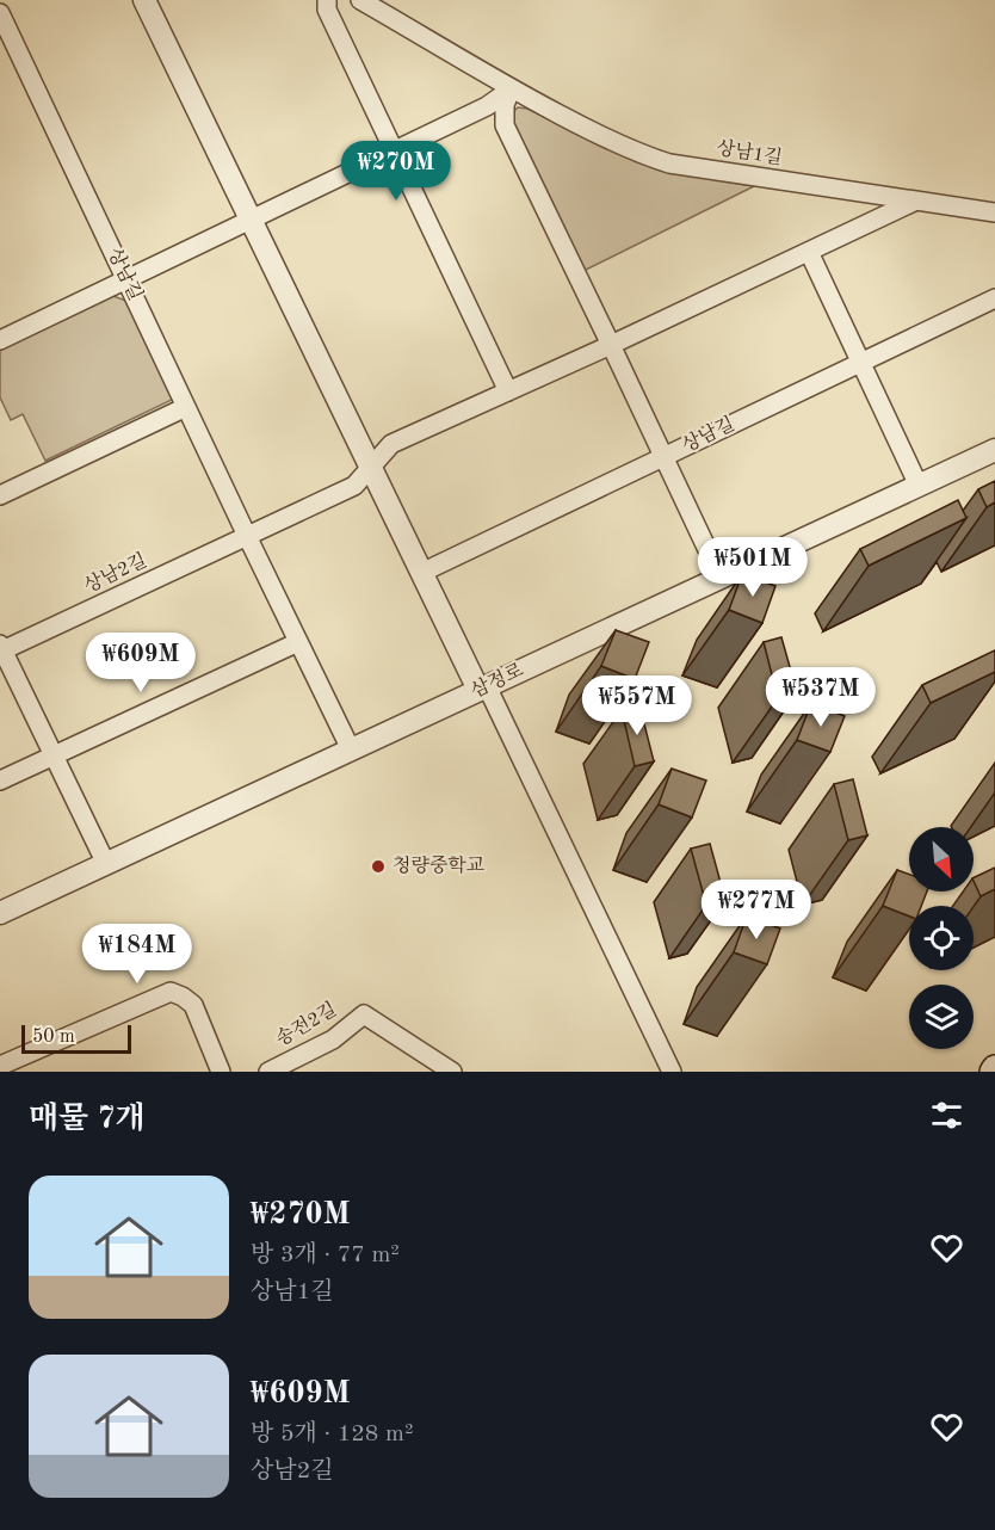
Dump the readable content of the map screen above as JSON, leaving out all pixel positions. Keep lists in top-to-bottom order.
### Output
{
  "streets": {
    "street": [
      "상남1길",
      "상남길",
      "상남2길",
      "삼정로",
      "송전2길"
    ]
  },
  "crossings": [
    ["상남길", "상남2길"],
    ["상남길", "삼정로"],
    ["상남2길", "삼정로"]
  ],
  "places": ["청량중학교"],
  "scale_bar": "50 m",
  "north": "bottom right",
  "page": {
    "price": [
      "₩270M",
      "₩501M",
      "₩609M",
      "₩537M",
      "₩557M",
      "₩277M",
      "₩184M"
    ],
    "scale": "50 m",
    "heading": "매물 7개",
    "list": [
      {
        "name": "₩270M",
        "note": "방 3개 · 77 m² · 상남1길"
      },
      {
        "name": "₩609M",
        "note": "방 5개 · 128 m² · 상남2길"
      }
    ]
  }
}
